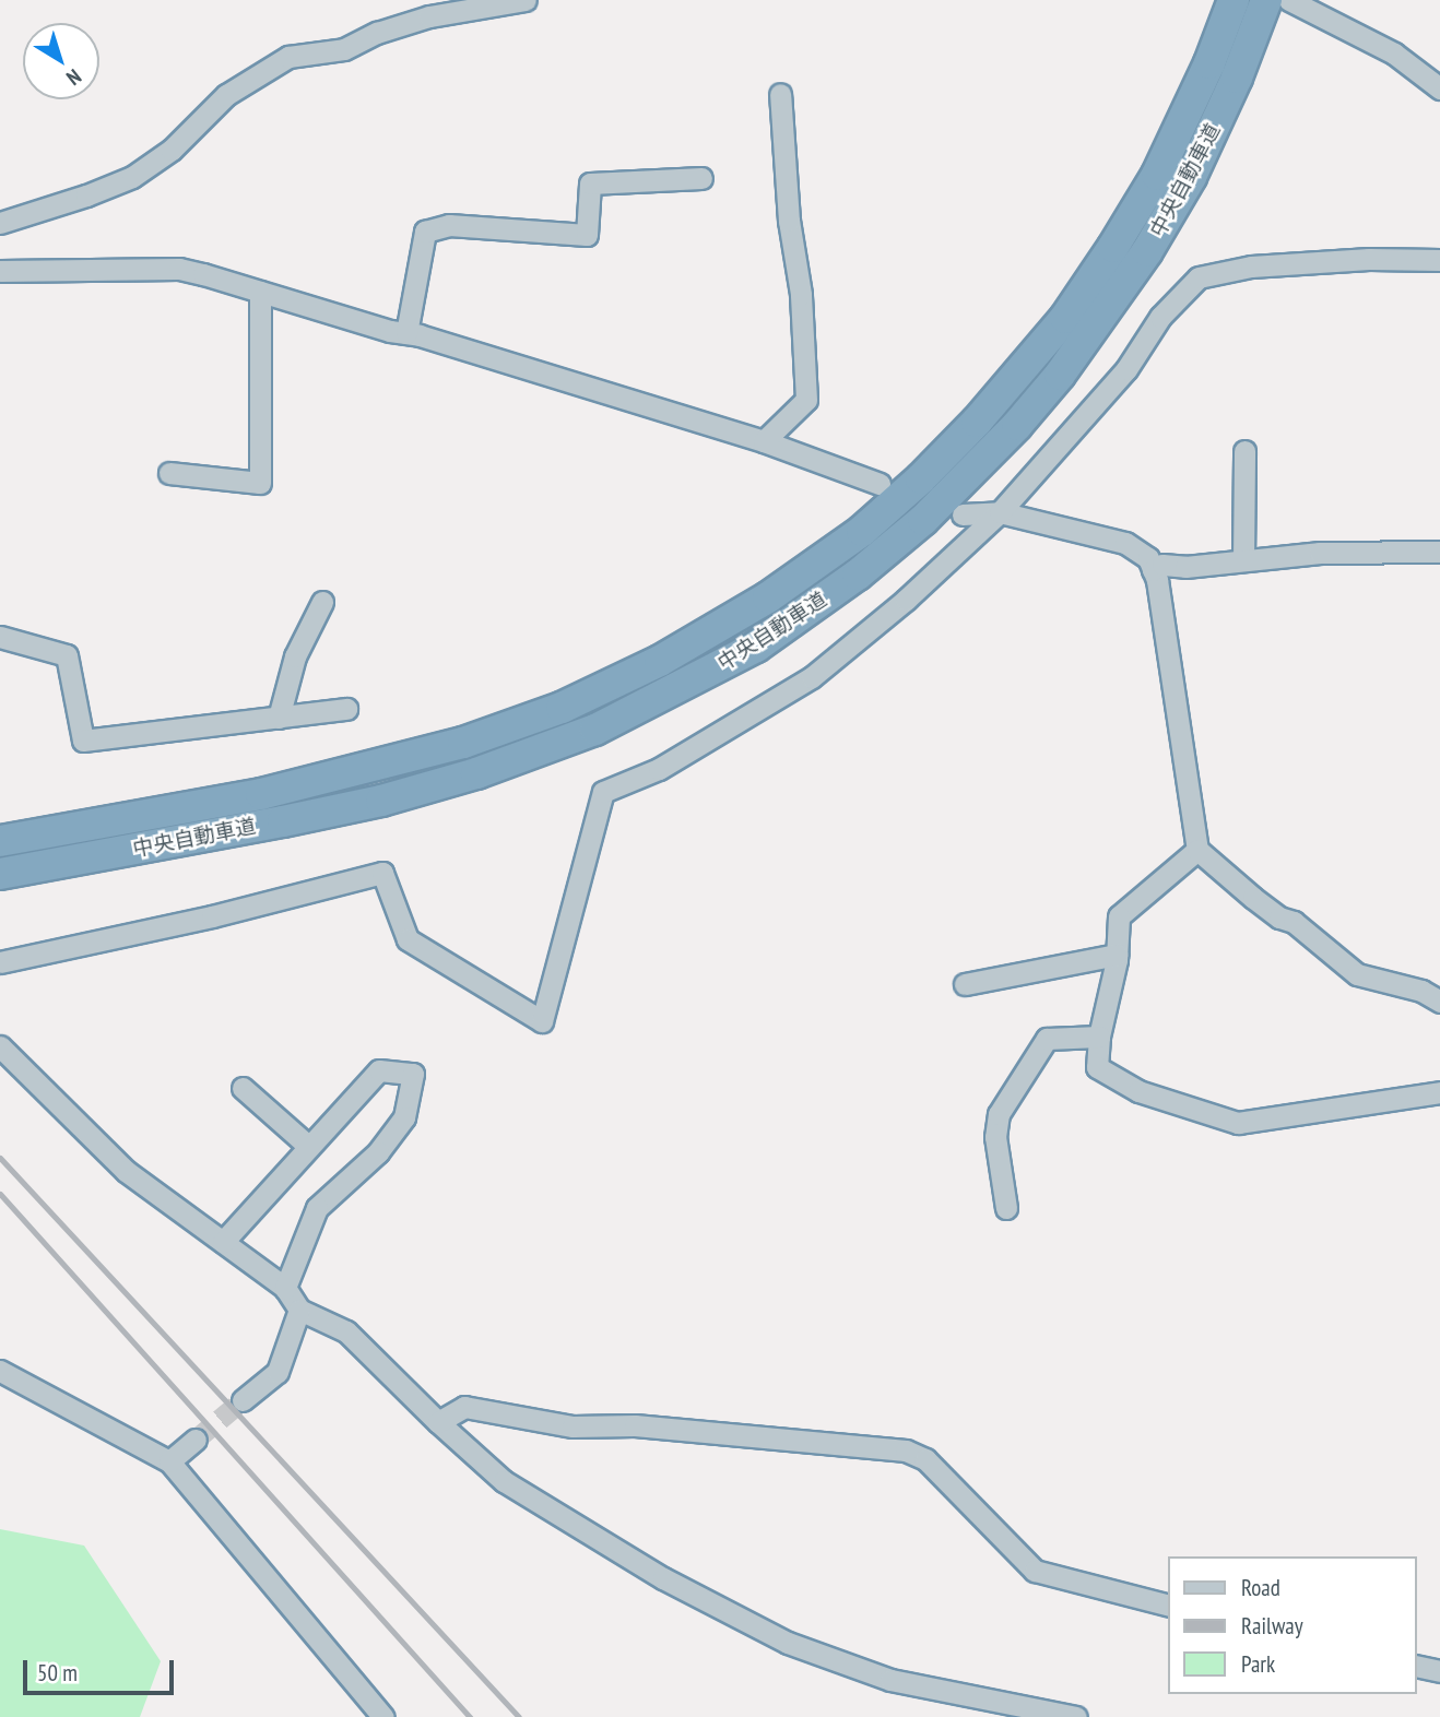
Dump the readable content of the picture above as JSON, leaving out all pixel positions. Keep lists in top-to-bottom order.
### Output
{
  "streets": {
    "highway": ["中央自動車道"]
  },
  "legend": ["Road", "Railway", "Park"],
  "scale_bar": "50 m",
  "north": "bottom right"
}
